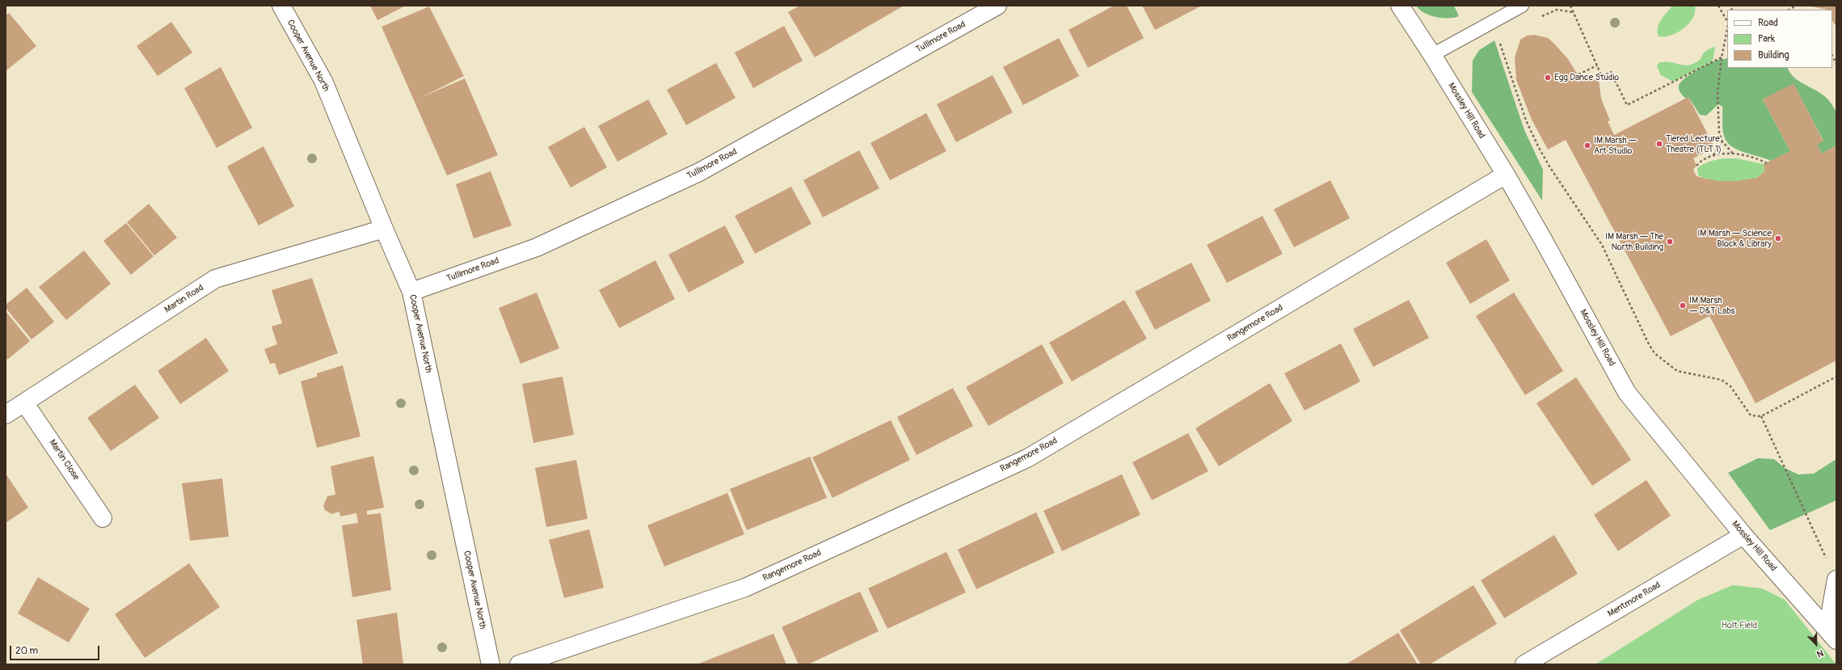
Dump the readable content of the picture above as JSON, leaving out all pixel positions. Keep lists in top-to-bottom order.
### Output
{
  "streets": {
    "street": [
      "Tullimore Road",
      "Cooper Avenue North",
      "Mossley Hill Road",
      "Martin Road",
      "Rangemore Road",
      "Martin Close",
      "Mentmore Road"
    ]
  },
  "crossings": [
    ["Tullimore Road", "Cooper Avenue North"],
    ["Cooper Avenue North", "Martin Road"],
    ["Mossley Hill Road", "Rangemore Road"],
    ["Mossley Hill Road", "Mentmore Road"],
    ["Martin Road", "Martin Close"]
  ],
  "parks": ["Holt Field"],
  "places": [
    "Egg Dance Studio",
    "Tiered Lecture Theatre (TLT 1)",
    "IM Marsh — Art Studio",
    "IM Marsh — Science Block & Library",
    "IM Marsh — The North Building",
    "IM Marsh — D&T Labs"
  ],
  "legend": ["Road", "Park", "Building"],
  "scale_bar": "20 m",
  "north": "bottom right"
}
